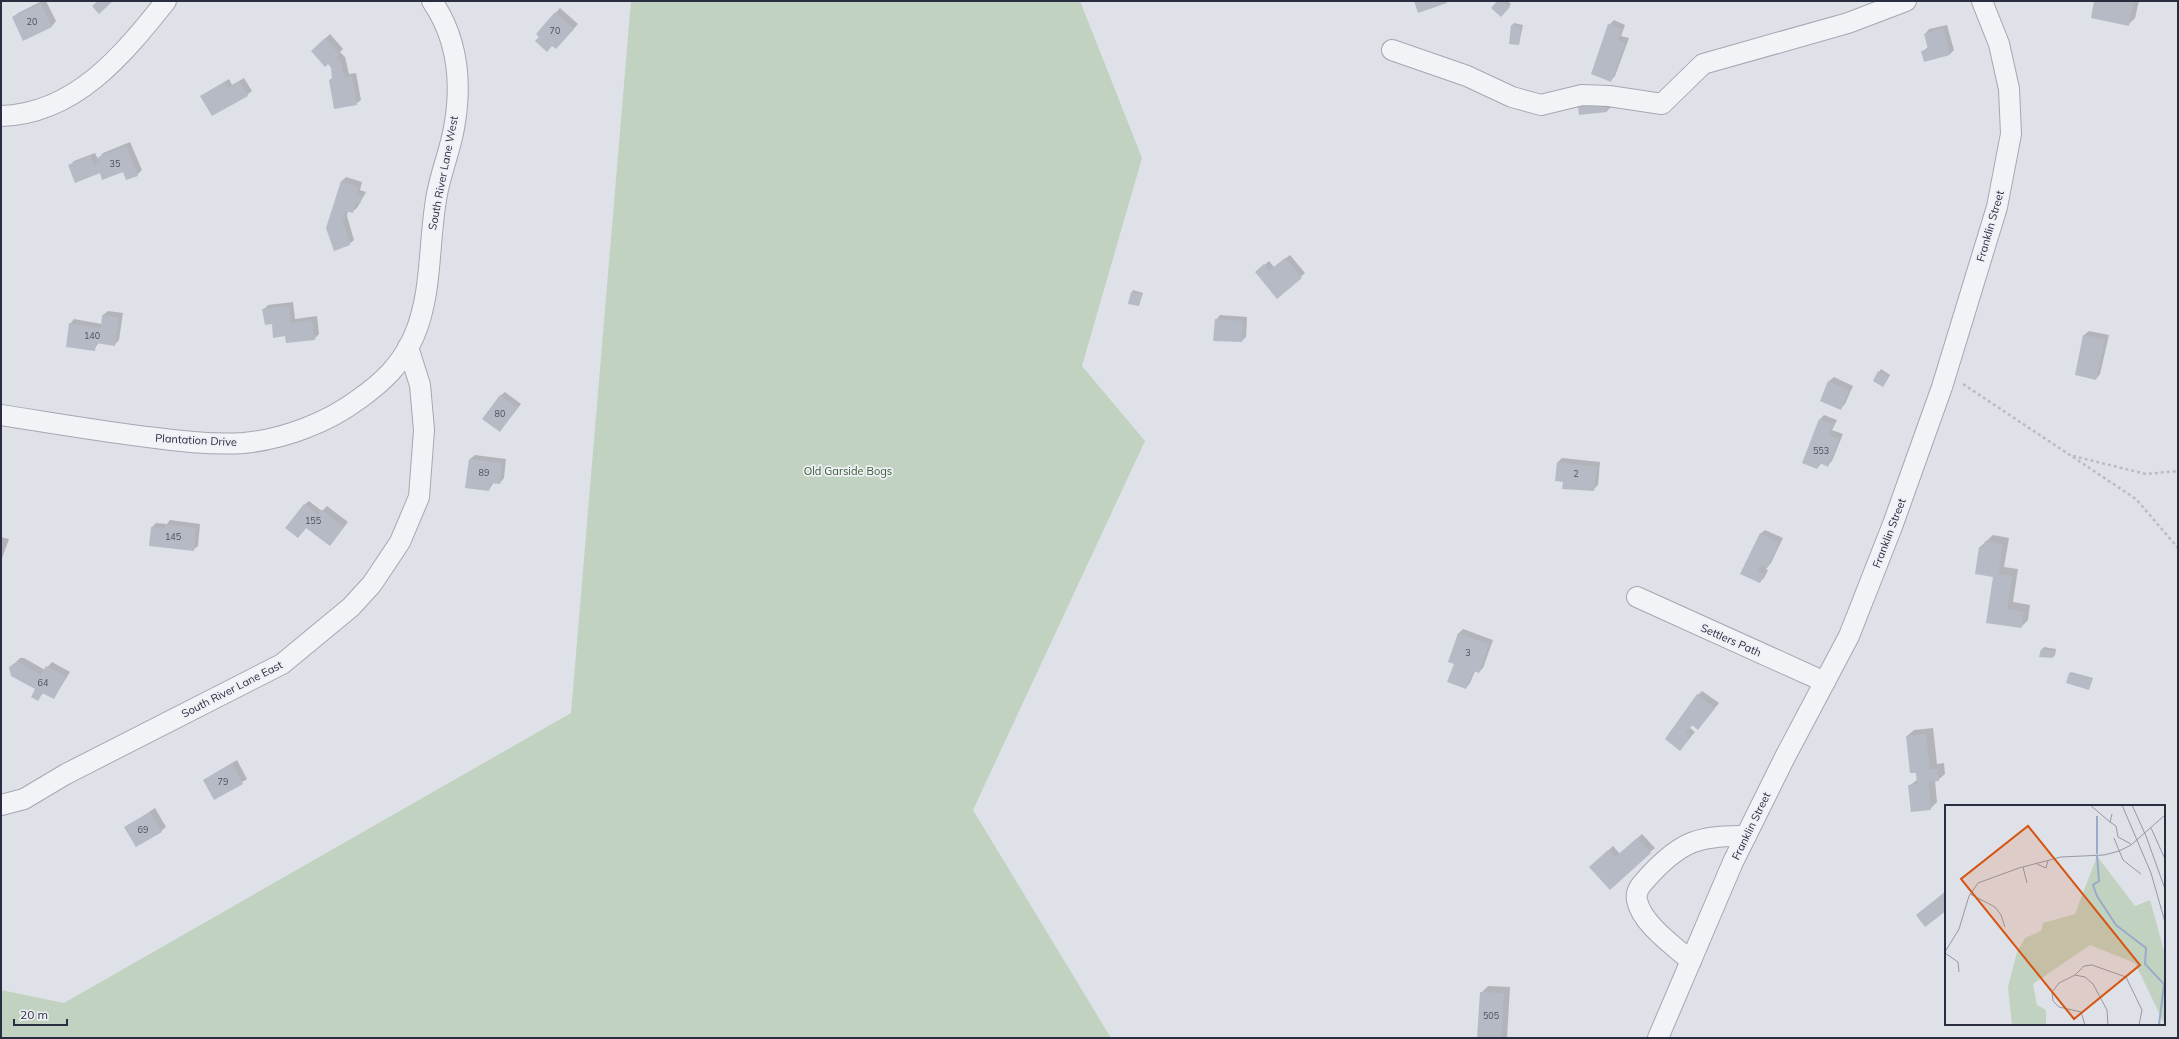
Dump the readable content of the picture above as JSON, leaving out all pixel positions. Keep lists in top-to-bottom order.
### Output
{
  "streets": {
    "street": [
      "South River Lane West",
      "Franklin Street",
      "Plantation Drive",
      "Settlers Path",
      "South River Lane East"
    ]
  },
  "crossings": [
    ["South River Lane West", "Plantation Drive"],
    ["South River Lane West", "South River Lane East"],
    ["Franklin Street", "Settlers Path"],
    ["Plantation Drive", "South River Lane East"]
  ],
  "parks": ["Old Garside Bogs"],
  "house_numbers": [
    "20",
    "70",
    "35",
    "140",
    "80",
    "553",
    "89",
    "2",
    "155",
    "145",
    "3",
    "64",
    "79",
    "69",
    "505"
  ],
  "scale_bar": "20 m"
}
